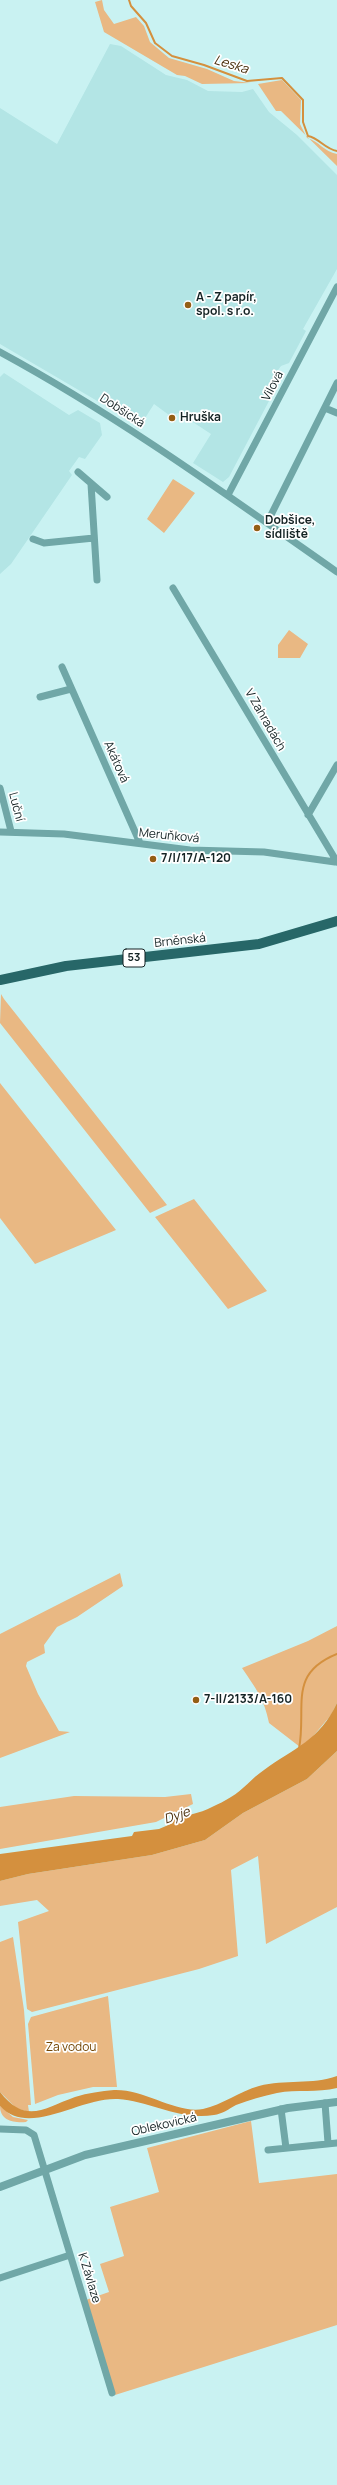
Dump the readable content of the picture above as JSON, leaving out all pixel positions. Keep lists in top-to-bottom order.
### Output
{
  "streets": {
    "main road": ["Brněnská", "53"],
    "street": [
      "Vilová",
      "Dobšická",
      "V Zahradách",
      "Akátová",
      "Luční",
      "Meruňková",
      "Oblekovická",
      "K Závlaze"
    ]
  },
  "crossings": [
    ["Vilová", "Dobšická"],
    ["V Zahradách", "Meruňková"],
    ["Akátová", "Meruňková"],
    ["Luční", "Meruňková"],
    ["Oblekovická", "K Závlaze"]
  ],
  "water": ["Leska", "Dyje"],
  "parks": ["Za vodou"],
  "places": [
    "A - Z papír, spol. s r.o.",
    "Hruška",
    "Dobšice, sídliště",
    "7/I/17/A-120",
    "7-II/2133/A-160"
  ]
}
